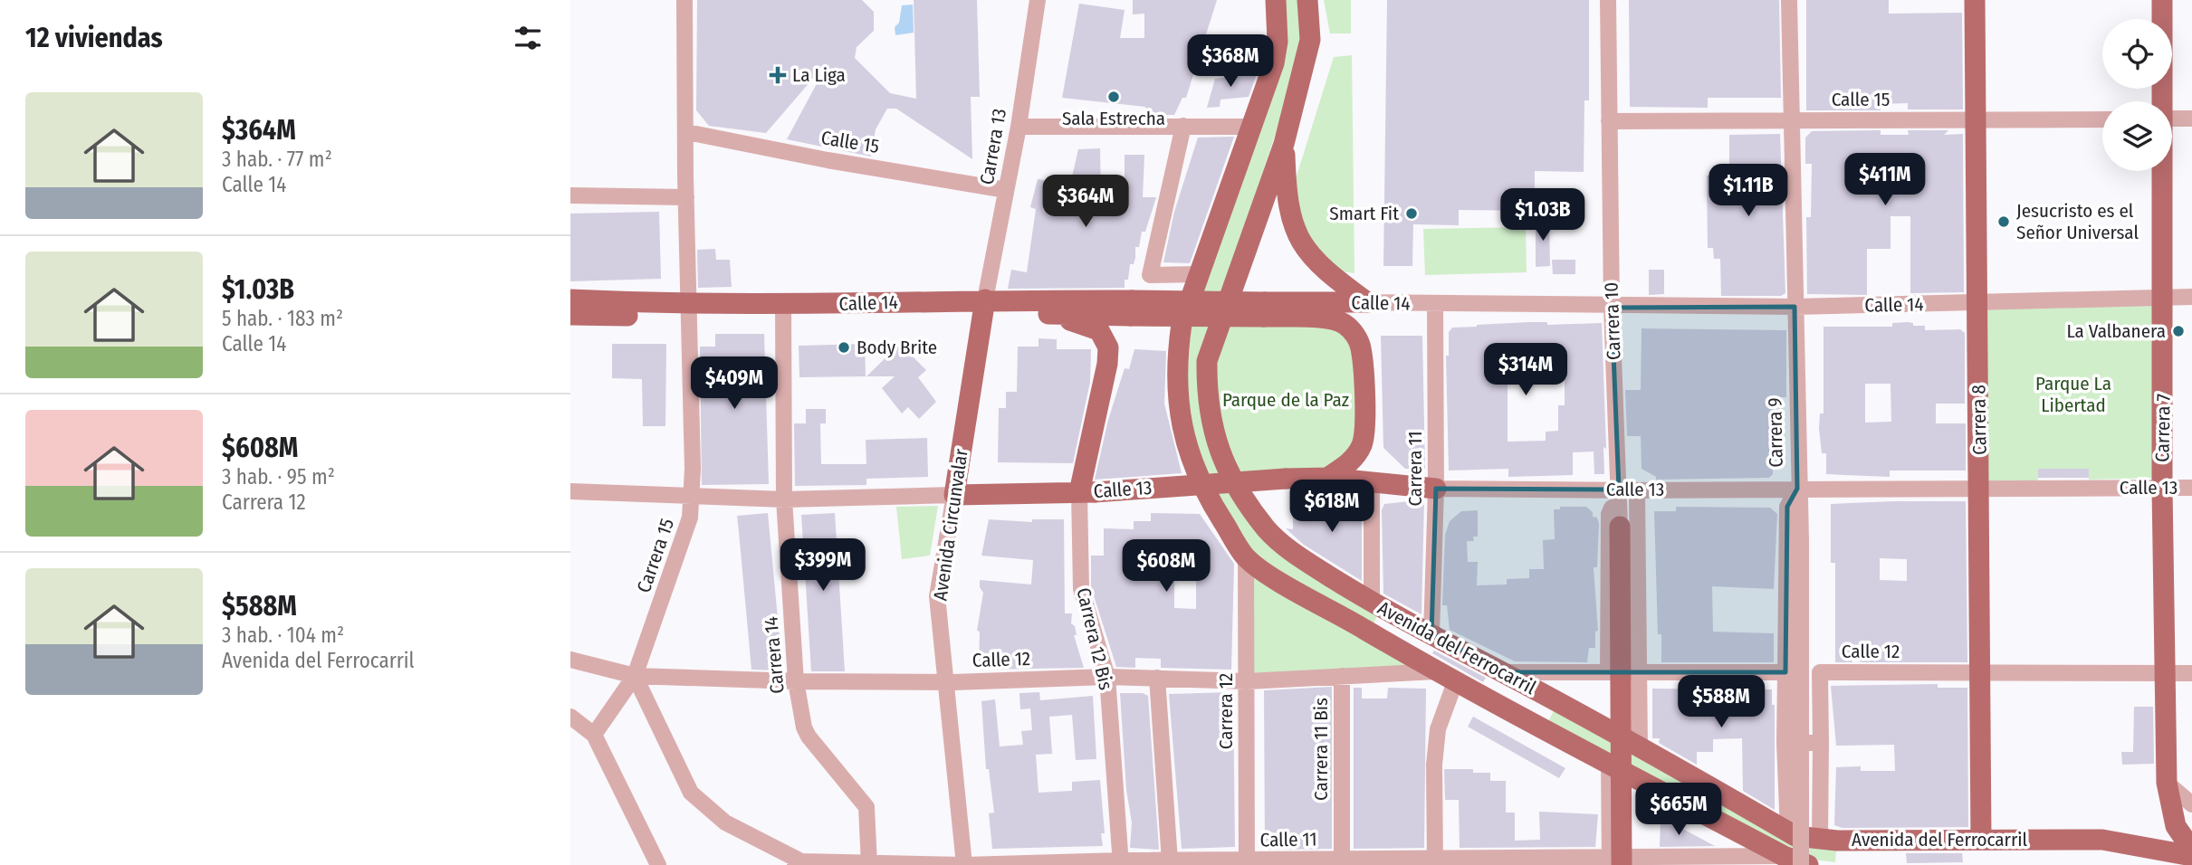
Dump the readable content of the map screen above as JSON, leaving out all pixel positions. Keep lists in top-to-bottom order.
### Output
{
  "streets": {
    "main road": [
      "Calle 14",
      "Carrera 10",
      "Carrera 8",
      "Carrera 7",
      "Calle 13",
      "Avenida Circunvalar",
      "Carrera 12 Bis",
      "Avenida del Ferrocarril"
    ],
    "street": [
      "Calle 15",
      "Carrera 13",
      "Carrera 9",
      "Carrera 11",
      "Carrera 15",
      "Calle 12",
      "Carrera 14",
      "Carrera 12",
      "Carrera 11 Bis",
      "Calle 11"
    ]
  },
  "crossings": [
    ["Calle 15", "Carrera 13"],
    ["Calle 15", "Carrera 10"],
    ["Calle 15", "Carrera 8"],
    ["Calle 15", "Carrera 9"],
    ["Calle 15", "Carrera 15"],
    ["Carrera 13", "Calle 14"],
    ["Carrera 13", "Avenida Circunvalar"],
    ["Calle 14", "Carrera 10"],
    ["Calle 14", "Carrera 8"],
    ["Calle 14", "Carrera 7"],
    ["Calle 14", "Carrera 9"],
    ["Calle 14", "Carrera 11"],
    ["Calle 14", "Calle 13"],
    ["Calle 14", "Avenida Circunvalar"],
    ["Calle 14", "Carrera 15"],
    ["Calle 14", "Carrera 14"],
    ["Carrera 10", "Calle 13"],
    ["Carrera 10", "Calle 11"],
    ["Carrera 8", "Calle 13"],
    ["Carrera 8", "Avenida del Ferrocarril"],
    ["Carrera 8", "Calle 12"],
    ["Carrera 7", "Calle 13"],
    ["Carrera 7", "Calle 12"],
    ["Carrera 9", "Calle 13"],
    ["Carrera 9", "Avenida del Ferrocarril"],
    ["Carrera 9", "Calle 11"],
    ["Carrera 11", "Calle 13"],
    ["Carrera 11", "Avenida del Ferrocarril"],
    ["Calle 13", "Avenida Circunvalar"],
    ["Calle 13", "Carrera 15"],
    ["Calle 13", "Carrera 12 Bis"],
    ["Calle 13", "Avenida del Ferrocarril"],
    ["Calle 13", "Carrera 14"],
    ["Avenida Circunvalar", "Calle 12"],
    ["Avenida Circunvalar", "Calle 11"],
    ["Carrera 15", "Calle 12"],
    ["Carrera 12 Bis", "Calle 12"],
    ["Carrera 12 Bis", "Calle 11"],
    ["Avenida del Ferrocarril", "Calle 12"],
    ["Avenida del Ferrocarril", "Carrera 12"],
    ["Avenida del Ferrocarril", "Calle 11"],
    ["Calle 12", "Carrera 14"],
    ["Calle 12", "Carrera 12"],
    ["Calle 12", "Carrera 11 Bis"],
    ["Carrera 14", "Calle 11"],
    ["Carrera 12", "Calle 11"],
    ["Carrera 11 Bis", "Calle 11"]
  ],
  "parks": ["Parque La Libertad", "Parque de la Paz"],
  "places": {
    "health": ["La Liga"],
    "other": [
      "Sala Estrecha",
      "Smart Fit",
      "Jesucristo es el Señor Universal",
      "La Valbanera",
      "Body Brite"
    ]
  },
  "page": {
    "heading": "12 viviendas",
    "price": [
      "$368M",
      "$411M",
      "$1.11B",
      "$364M",
      "$1.03B",
      "$314M",
      "$409M",
      "$618M",
      "$399M",
      "$608M",
      "$588M",
      "$665M"
    ],
    "list": [
      {
        "name": "$364M",
        "note": "3 hab. · 77 m² · Calle 14"
      },
      {
        "name": "$1.03B",
        "note": "5 hab. · 183 m² · Calle 14"
      },
      {
        "name": "$608M",
        "note": "3 hab. · 95 m² · Carrera 12"
      },
      {
        "name": "$588M",
        "note": "3 hab. · 104 m² · Avenida del Ferrocarril"
      }
    ]
  }
}
